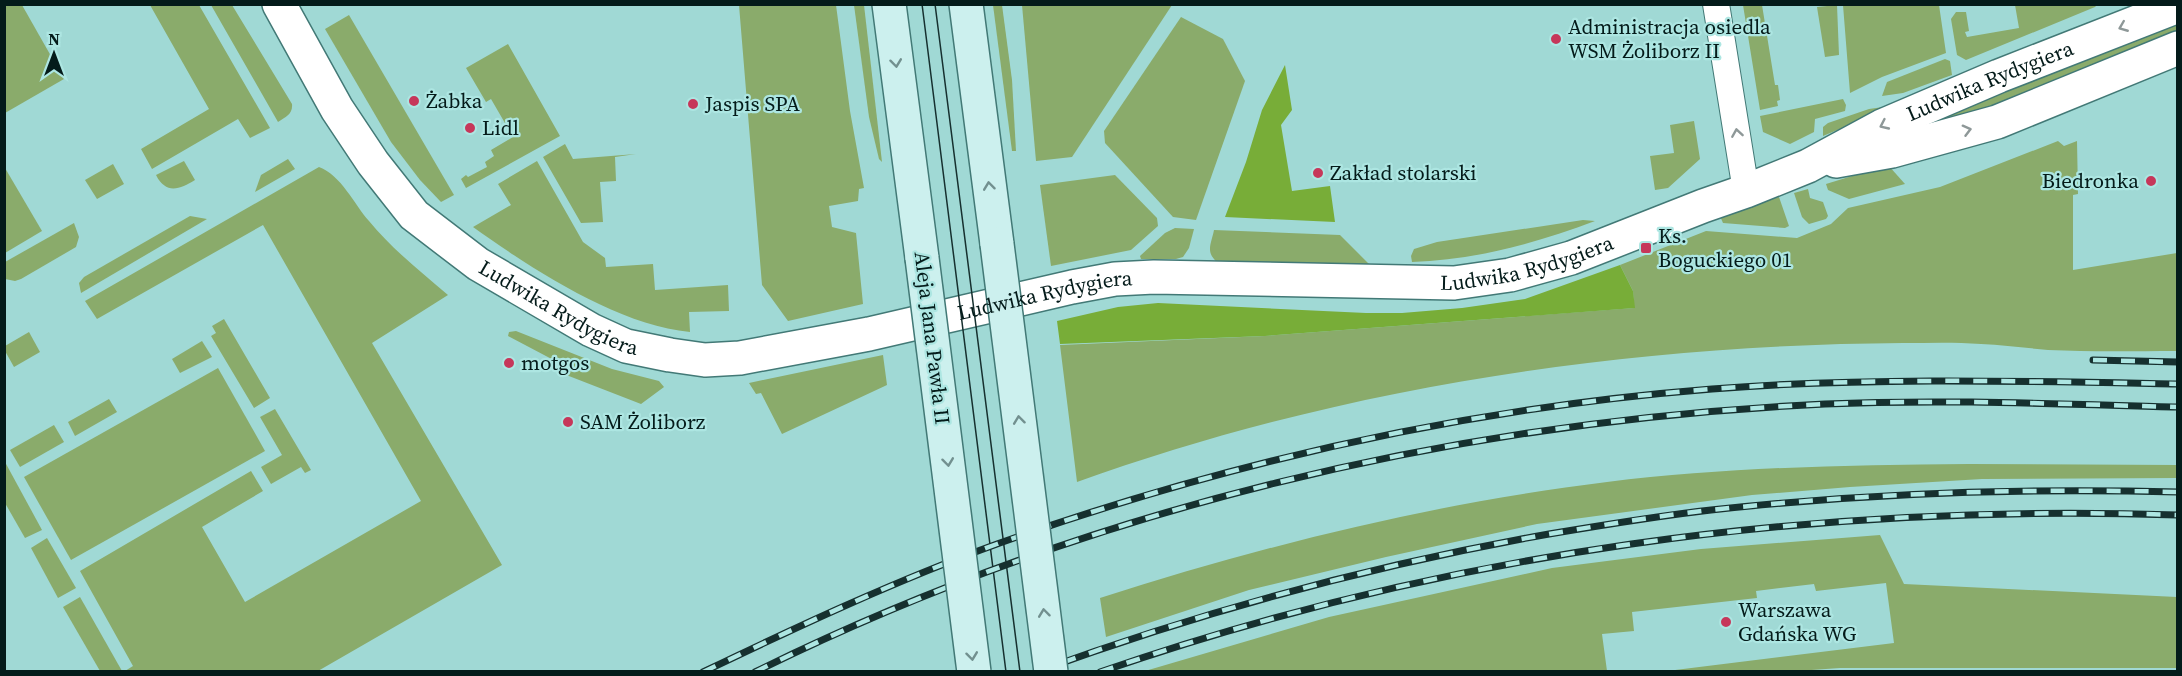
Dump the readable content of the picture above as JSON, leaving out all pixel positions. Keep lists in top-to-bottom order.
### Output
{
  "streets": {
    "main road": ["Aleja Jana Pawła II"],
    "street": ["Ludwika Rydygiera"]
  },
  "places": {
    "other": [
      "Administracja osiedla WSM Żoliborz II",
      "Żabka",
      "Jaspis SPA",
      "Lidl",
      "Zakład stolarski",
      "Biedronka",
      "motgos",
      "SAM Żoliborz",
      "Warszawa Gdańska WG"
    ],
    "transit": ["Ks. Boguckiego 01"]
  },
  "north": "top"
}
